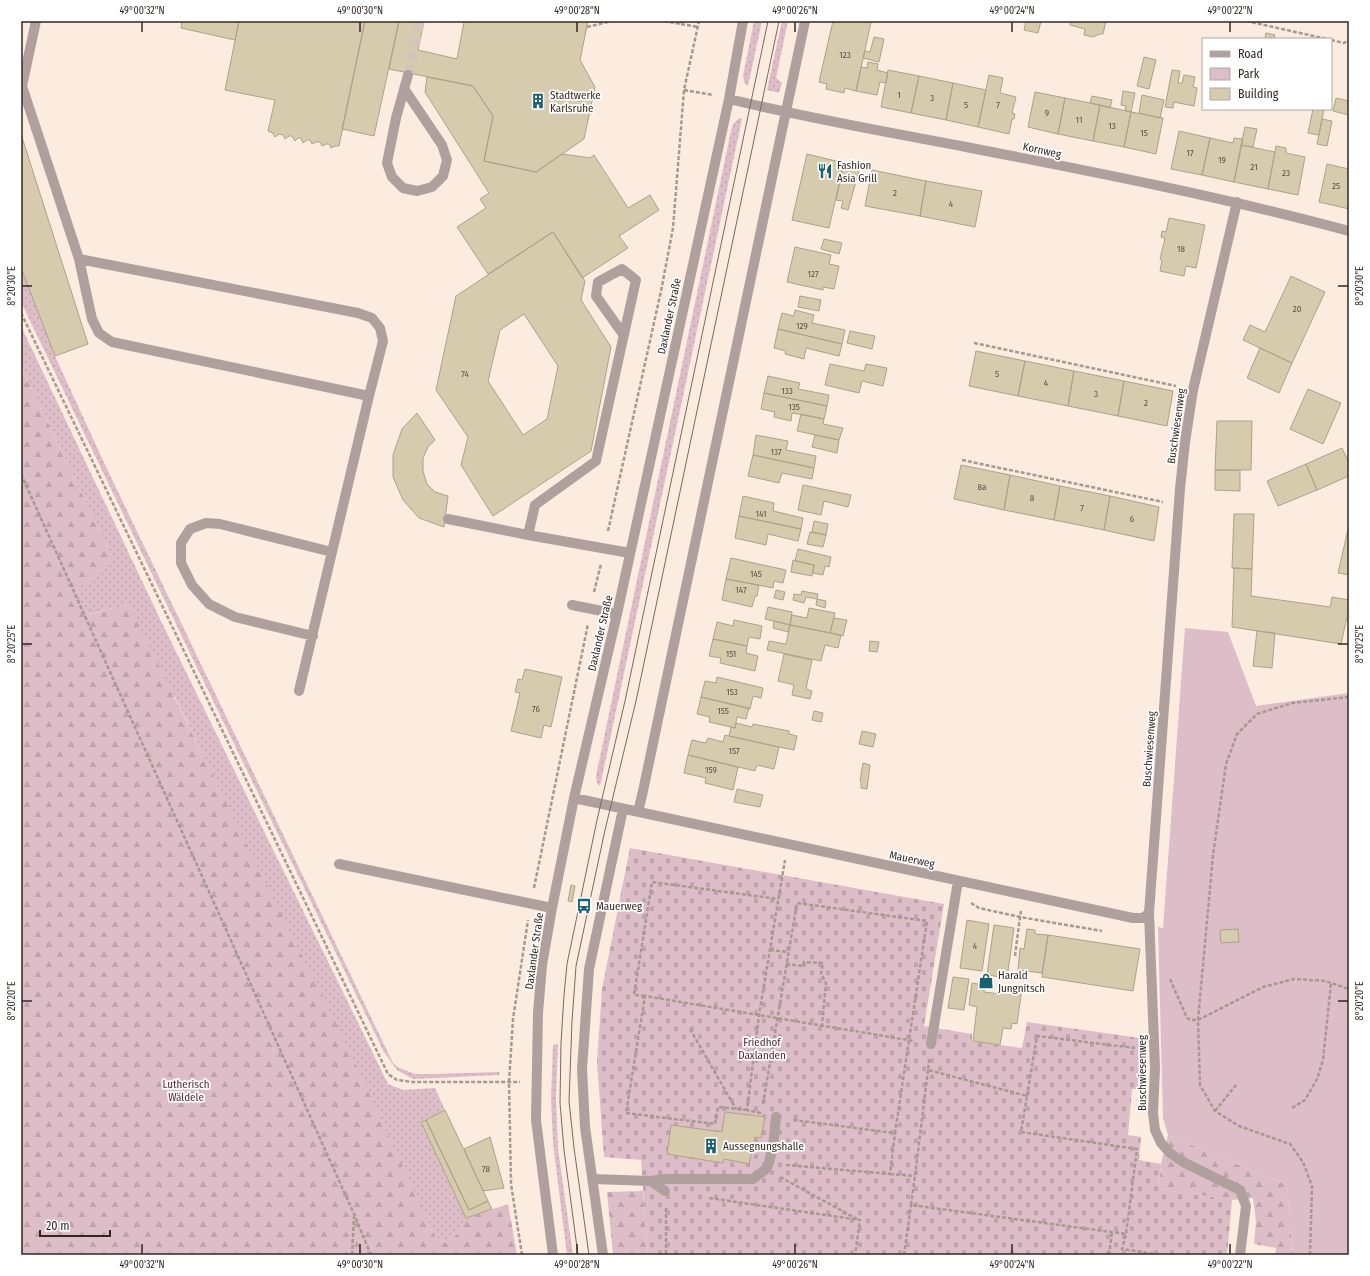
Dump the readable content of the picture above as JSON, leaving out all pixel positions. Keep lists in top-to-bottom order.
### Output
{
  "streets": {
    "street": [
      "Kornweg",
      "Daxlander Straße",
      "Buschwiesenweg",
      "Mauerweg"
    ]
  },
  "crossings": [
    ["Kornweg", "Daxlander Straße"],
    ["Kornweg", "Buschwiesenweg"],
    ["Daxlander Straße", "Mauerweg"],
    ["Buschwiesenweg", "Mauerweg"]
  ],
  "parks": ["Friedhof Daxlanden", "Lutherisch Wäldele"],
  "places": {
    "building": ["Stadtwerke Karlsruhe", "Aussegnungshalle"],
    "restaurant": ["Fashion Asia Grill"],
    "bus stop": ["Mauerweg"],
    "shop": ["Harald Jungnitsch"]
  },
  "house_numbers": [
    "123",
    "1",
    "3",
    "5",
    "7",
    "9",
    "11",
    "13",
    "15",
    "17",
    "19",
    "21",
    "23",
    "25",
    "2",
    "4",
    "18",
    "127",
    "20",
    "129",
    "74",
    "5",
    "4",
    "133",
    "3",
    "2",
    "135",
    "137",
    "8a",
    "8",
    "7",
    "141",
    "6",
    "145",
    "147",
    "151",
    "153",
    "76",
    "155",
    "157",
    "159",
    "4",
    "78"
  ],
  "legend": ["Road", "Park", "Building"],
  "scale_bar": "20 m",
  "coordinates": [
    "49°00'32\"N",
    "49°00'30\"N",
    "49°00'28\"N",
    "49°00'26\"N",
    "49°00'24\"N",
    "49°00'22\"N",
    "8°20'30\"E",
    "8°20'25\"E",
    "8°20'20\"E"
  ]
}
